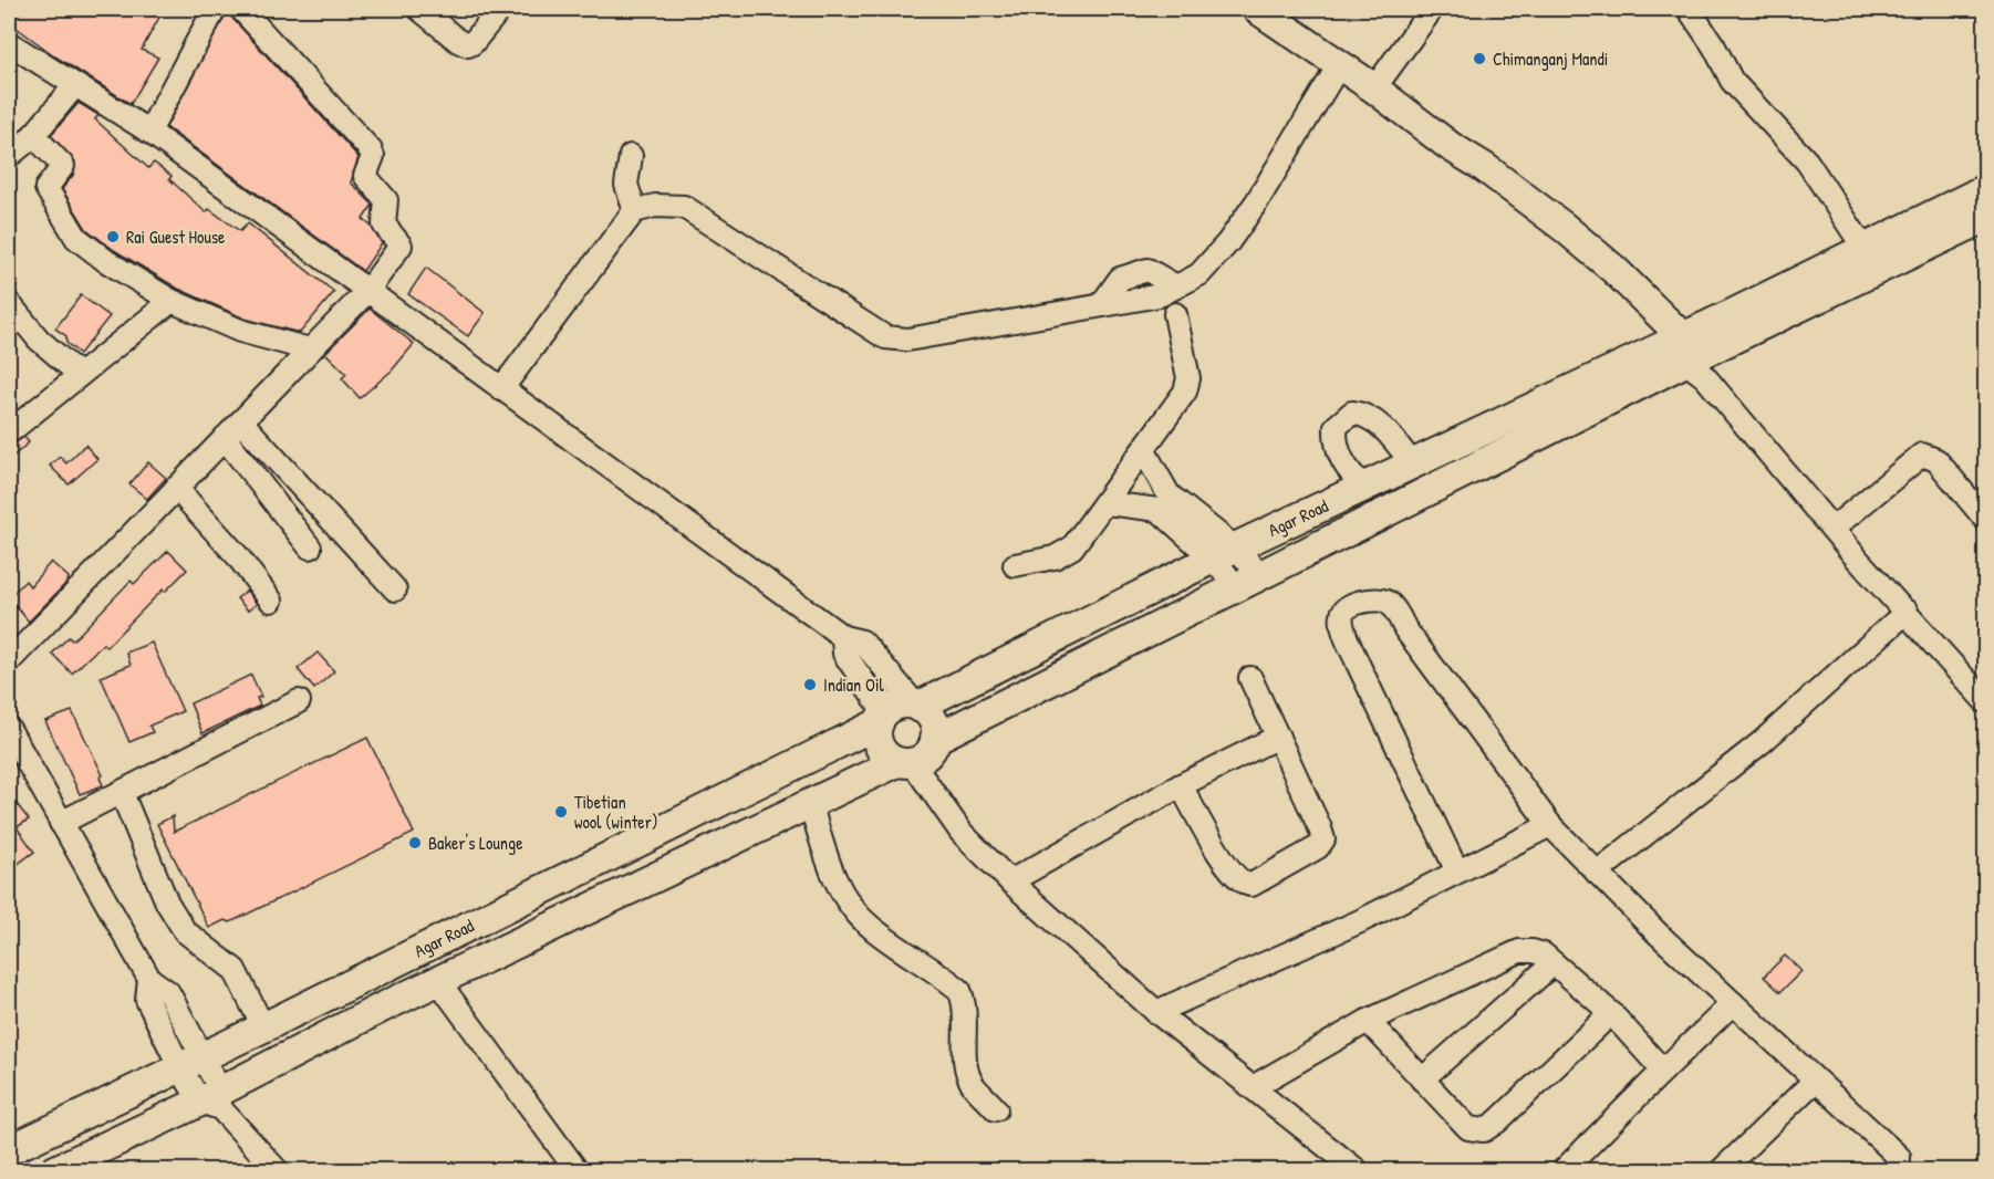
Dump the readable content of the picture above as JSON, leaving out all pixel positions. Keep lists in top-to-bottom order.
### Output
{
  "streets": {
    "main road": ["Agar Road"]
  },
  "places": [
    "Chimanganj Mandi",
    "Rai Guest House",
    "Indian Oil",
    "Tibetian wool (winter)",
    "Baker's Lounge"
  ]
}
